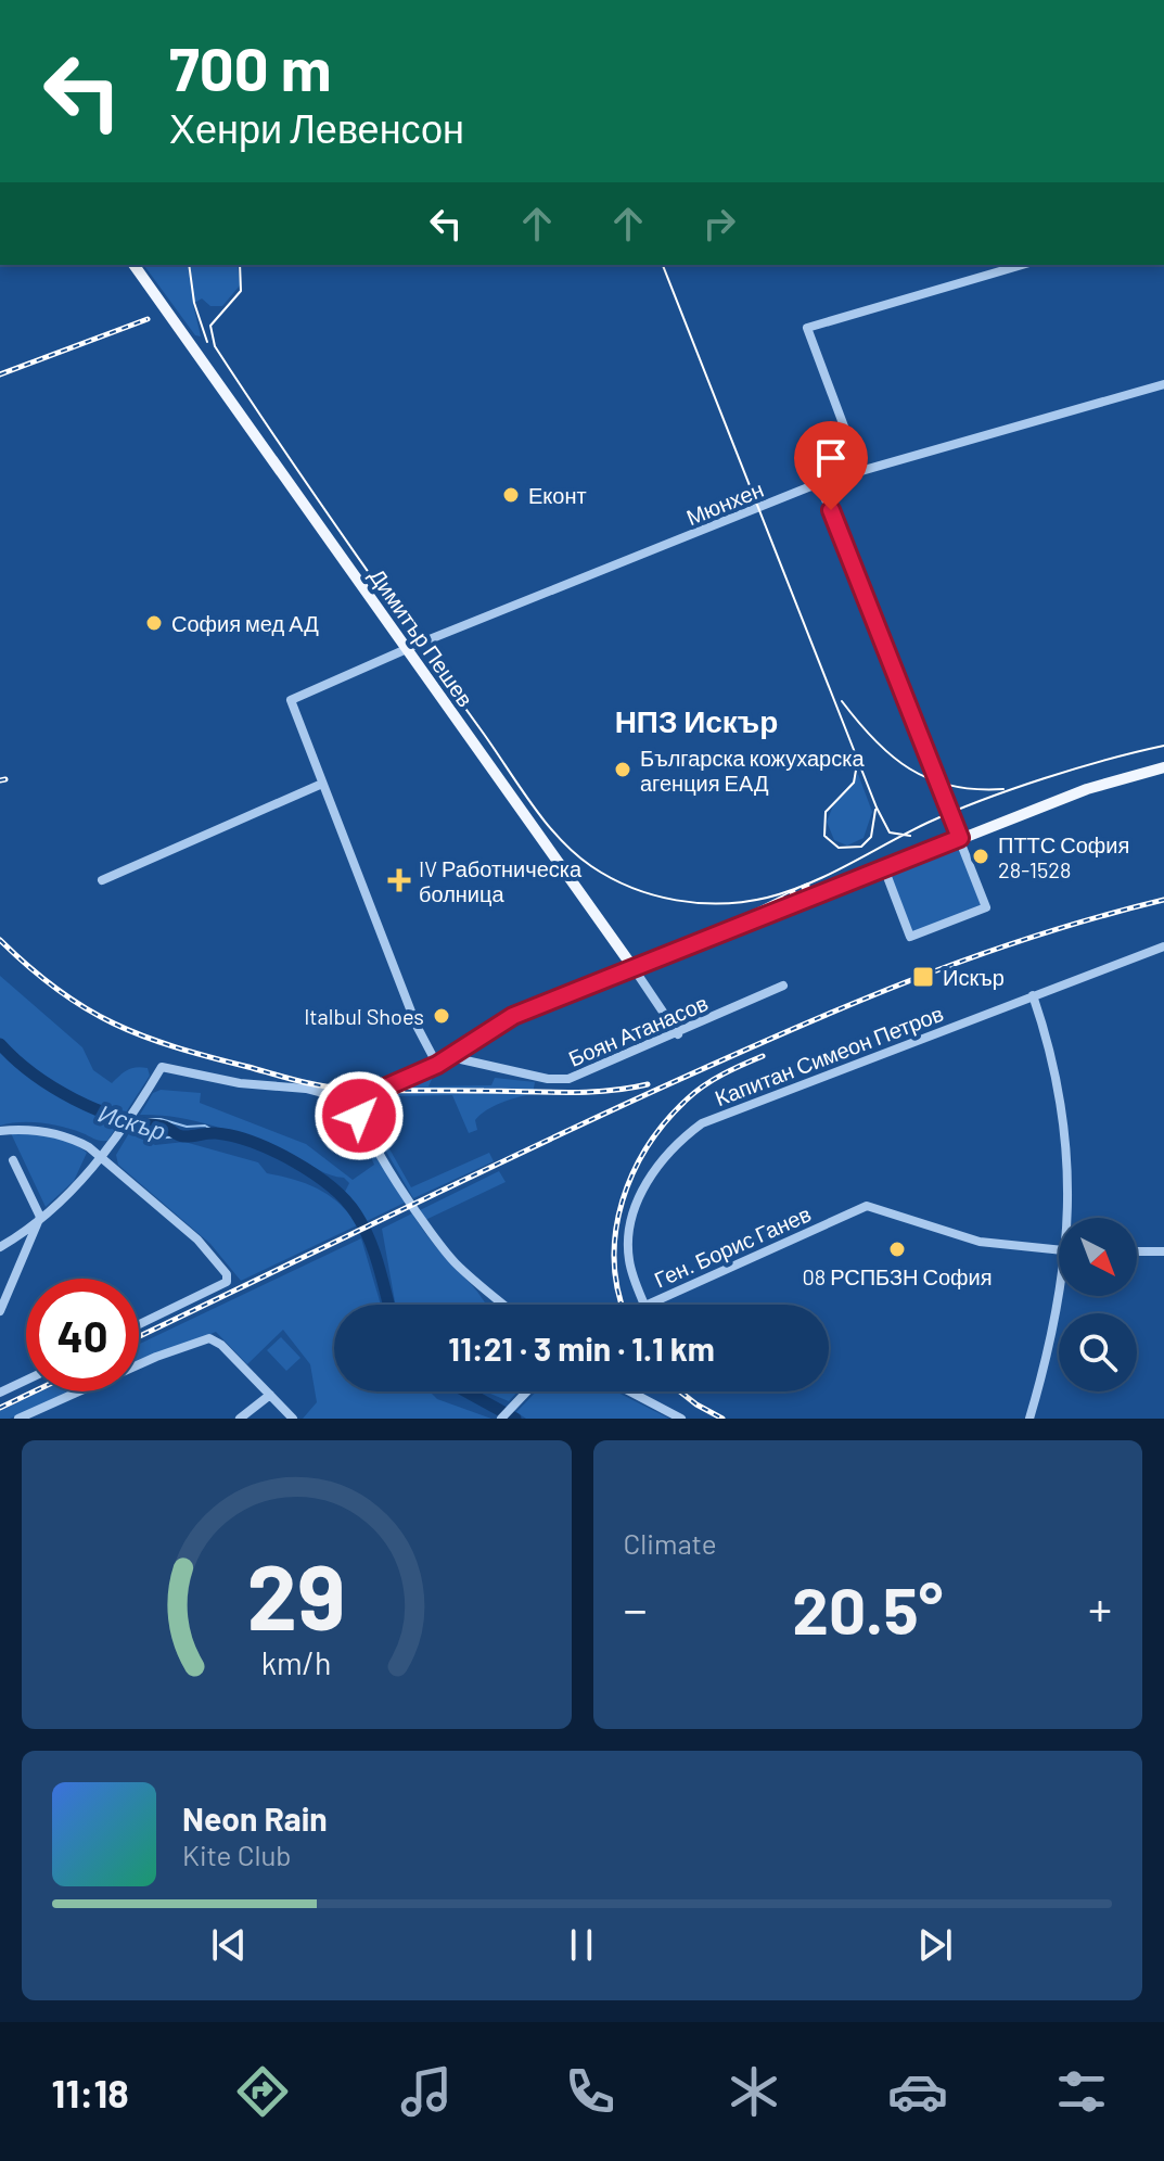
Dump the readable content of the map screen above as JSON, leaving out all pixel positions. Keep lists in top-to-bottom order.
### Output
{
  "streets": {
    "main road": ["Димитър Пешев"],
    "street": [
      "Мюнхен",
      "Боян Атанасов",
      "Капитан Симеон Петров",
      "Ген. Борис Ганев"
    ]
  },
  "crossings": [
    ["Мюнхен", "Димитър Пешев"],
    ["Димитър Пешев", "Боян Атанасов"],
    ["Капитан Симеон Петров", "Ген. Борис Ганев"]
  ],
  "districts": ["НПЗ Искър"],
  "water": ["Искър"],
  "places": {
    "other": [
      "Еконт",
      "София мед АД",
      "Българска кожухарска агенция ЕАД",
      "ПТТС София 28-1528",
      "Italbul Shoes",
      "08 РСПБЗН София"
    ],
    "health": ["IV Работническа болница"],
    "transit": ["Искър"]
  },
  "north": "bottom right",
  "page": {
    "turn": ["700 m", "Хенри Левенсон"],
    "limit": "40",
    "trip": "11:21 · 3 min · 1.1 km",
    "tile": "Climate",
    "heat": ["−", "20.5°", "+"],
    "song": ["Neon Rain", "Kite Club"],
    "tabs": "11:18",
    "gauge": ["29", "km/h"]
  }
}
